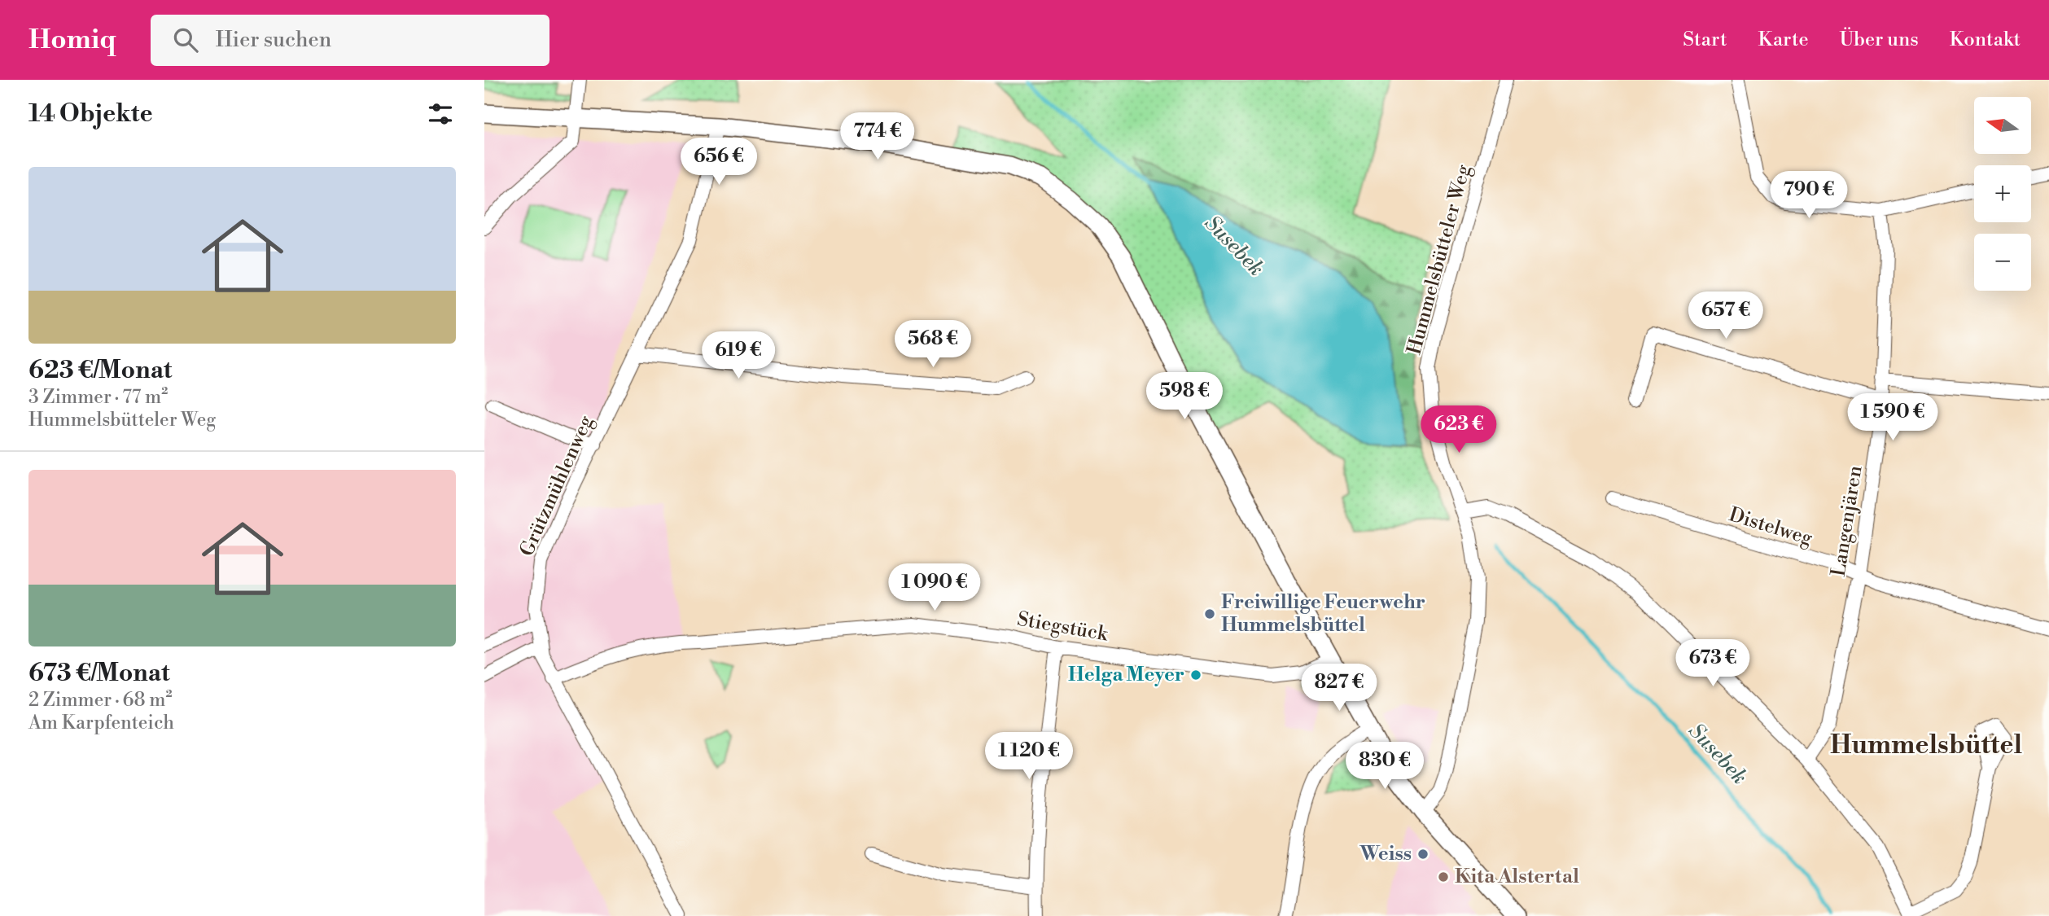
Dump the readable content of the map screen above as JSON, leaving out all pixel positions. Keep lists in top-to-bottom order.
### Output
{
  "streets": {
    "street": [
      "Hummelsbütteler Weg",
      "Grützmühlenweg",
      "Langenjären",
      "Distelweg",
      "Stiegstück"
    ]
  },
  "crossings": [
    ["Grützmühlenweg", "Stiegstück"],
    ["Langenjären", "Distelweg"]
  ],
  "districts": ["Hummelsbüttel"],
  "water": ["Susebek"],
  "places": [
    "Freiwillige Feuerwehr Hummelsbüttel",
    "Helga Meyer",
    "Weiss",
    "Kita Alstertal"
  ],
  "north": "left",
  "page": {
    "header": "Homiq",
    "search": "Hier suchen",
    "nav": [
      "Start",
      "Karte",
      "Über uns",
      "Kontakt"
    ],
    "heading": "14 Objekte",
    "map_buttons": ["+", "−"],
    "price": [
      "774 €",
      "656 €",
      "790 €",
      "657 €",
      "568 €",
      "619 €",
      "598 €",
      "1 590 €",
      "623 €",
      "1 090 €",
      "673 €",
      "827 €",
      "1 120 €",
      "830 €"
    ],
    "list": [
      {
        "name": "623 €/Monat",
        "note": "3 Zimmer · 77 m² · Hummelsbütteler Weg"
      },
      {
        "name": "673 €/Monat",
        "note": "2 Zimmer · 68 m² · Am Karpfenteich"
      }
    ]
  }
}
